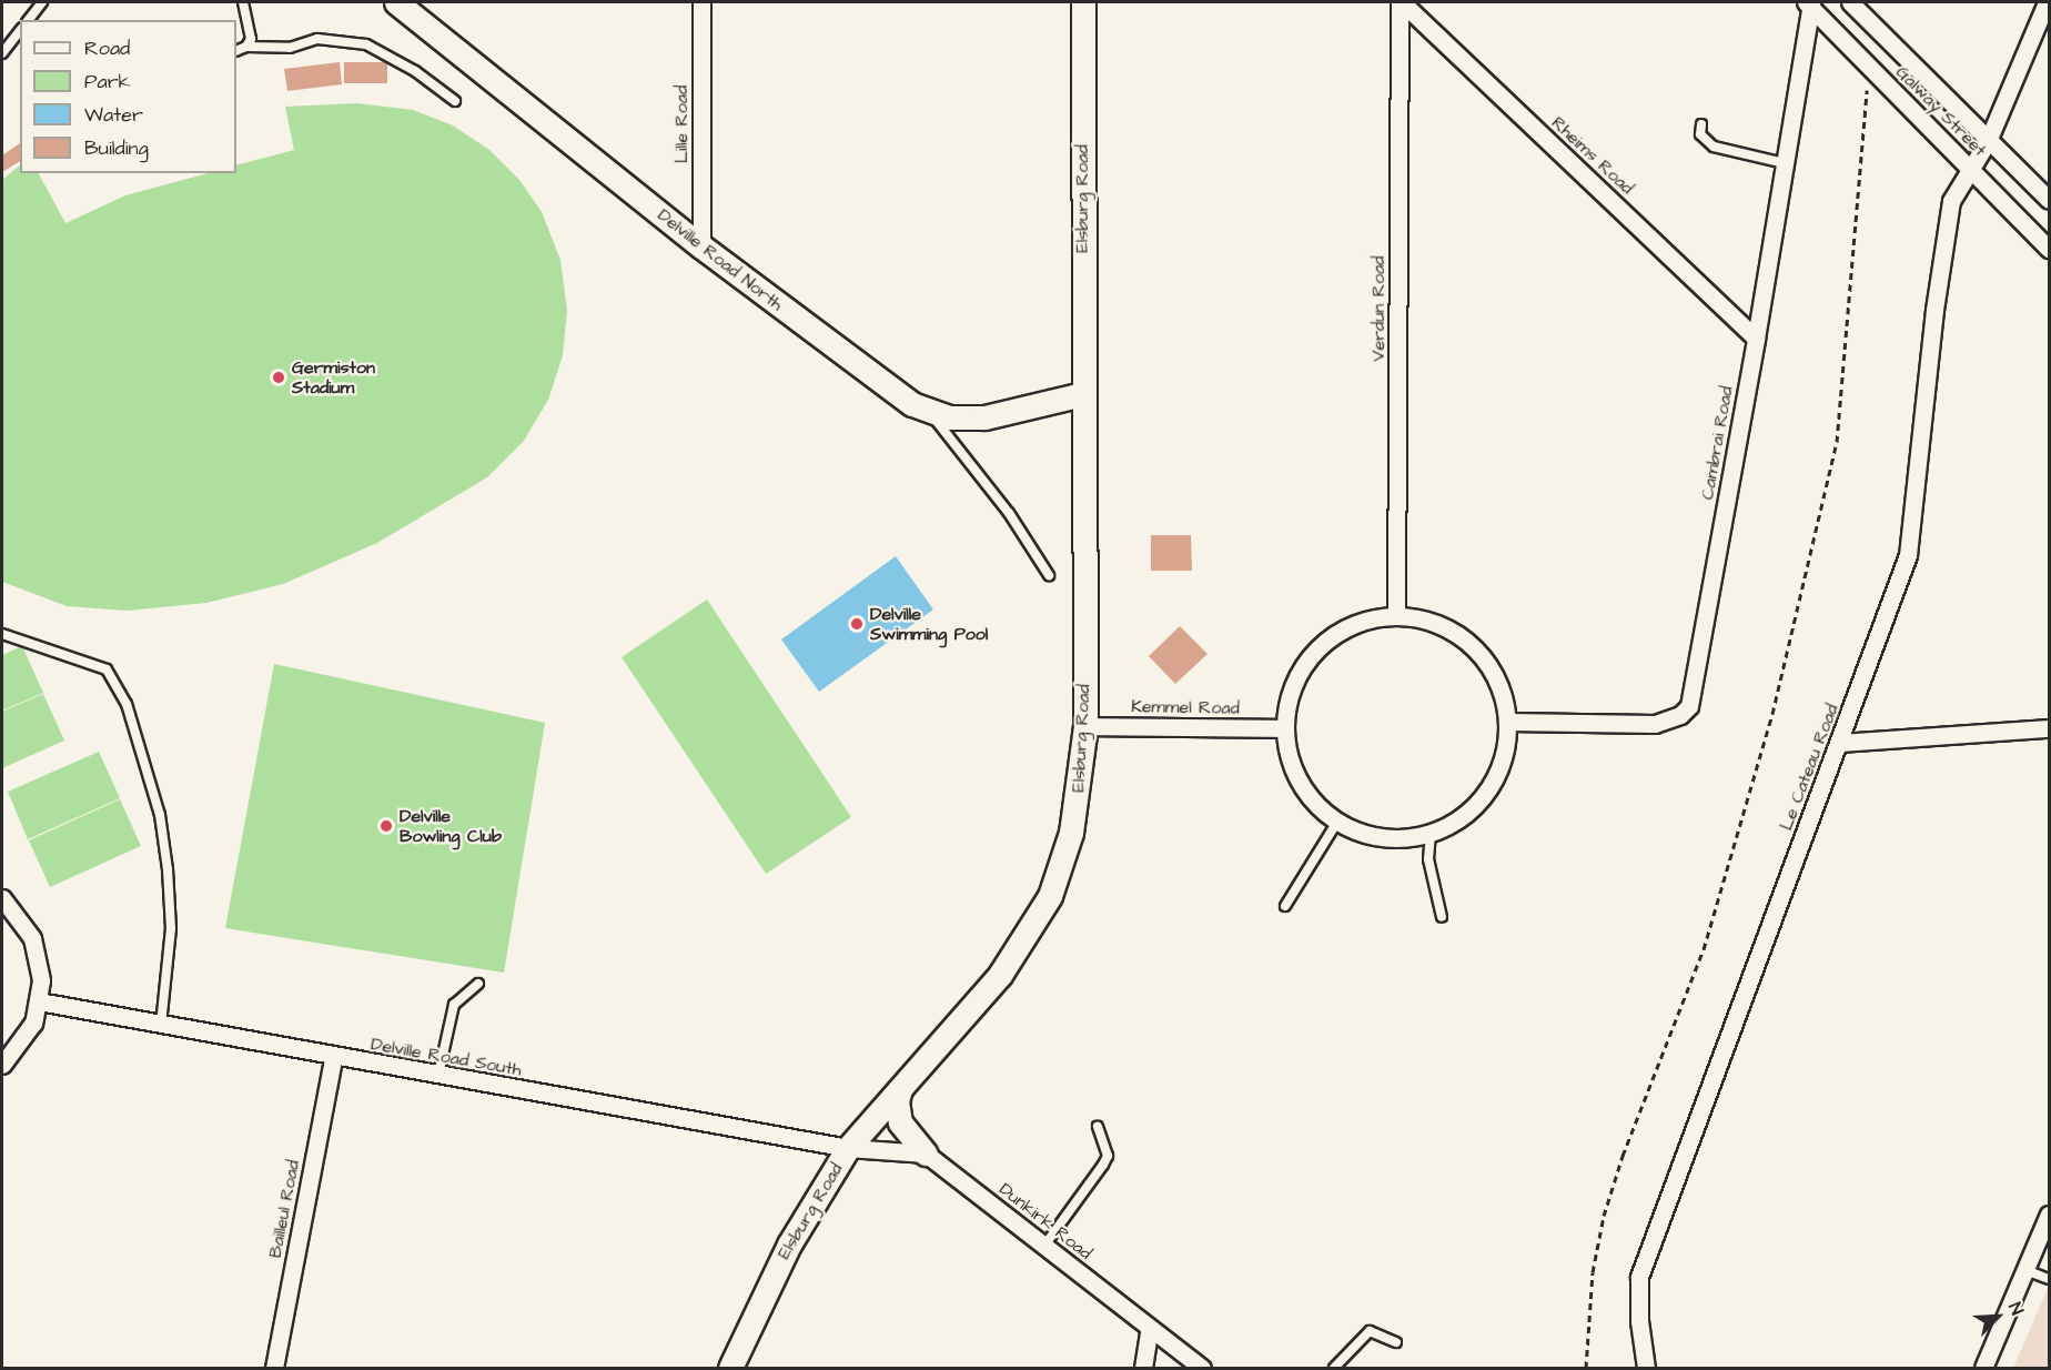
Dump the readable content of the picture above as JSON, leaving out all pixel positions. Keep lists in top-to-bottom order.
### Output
{
  "streets": {
    "main road": ["Elsburg Road", "Delville Road North"],
    "street": [
      "Galway Street",
      "Lille Road",
      "Rheims Road",
      "Verdun Road",
      "Cambrai Road",
      "Kemmel Road",
      "Le Cateau Road",
      "Delville Road South",
      "Bailleul Road",
      "Dunkirk Road"
    ]
  },
  "crossings": [
    ["Galway Street", "Cambrai Road"],
    ["Galway Street", "Le Cateau Road"],
    ["Lille Road", "Delville Road North"],
    ["Rheims Road", "Verdun Road"],
    ["Rheims Road", "Cambrai Road"],
    ["Elsburg Road", "Delville Road North"],
    ["Elsburg Road", "Kemmel Road"],
    ["Elsburg Road", "Delville Road South"],
    ["Verdun Road", "Cambrai Road"],
    ["Verdun Road", "Kemmel Road"],
    ["Cambrai Road", "Kemmel Road"],
    ["Delville Road South", "Bailleul Road"]
  ],
  "places": ["Germiston Stadium", "Delville Swimming Pool", "Delville Bowling Club"],
  "legend": [
    "Road",
    "Park",
    "Water",
    "Building"
  ],
  "north": "top right"
}
